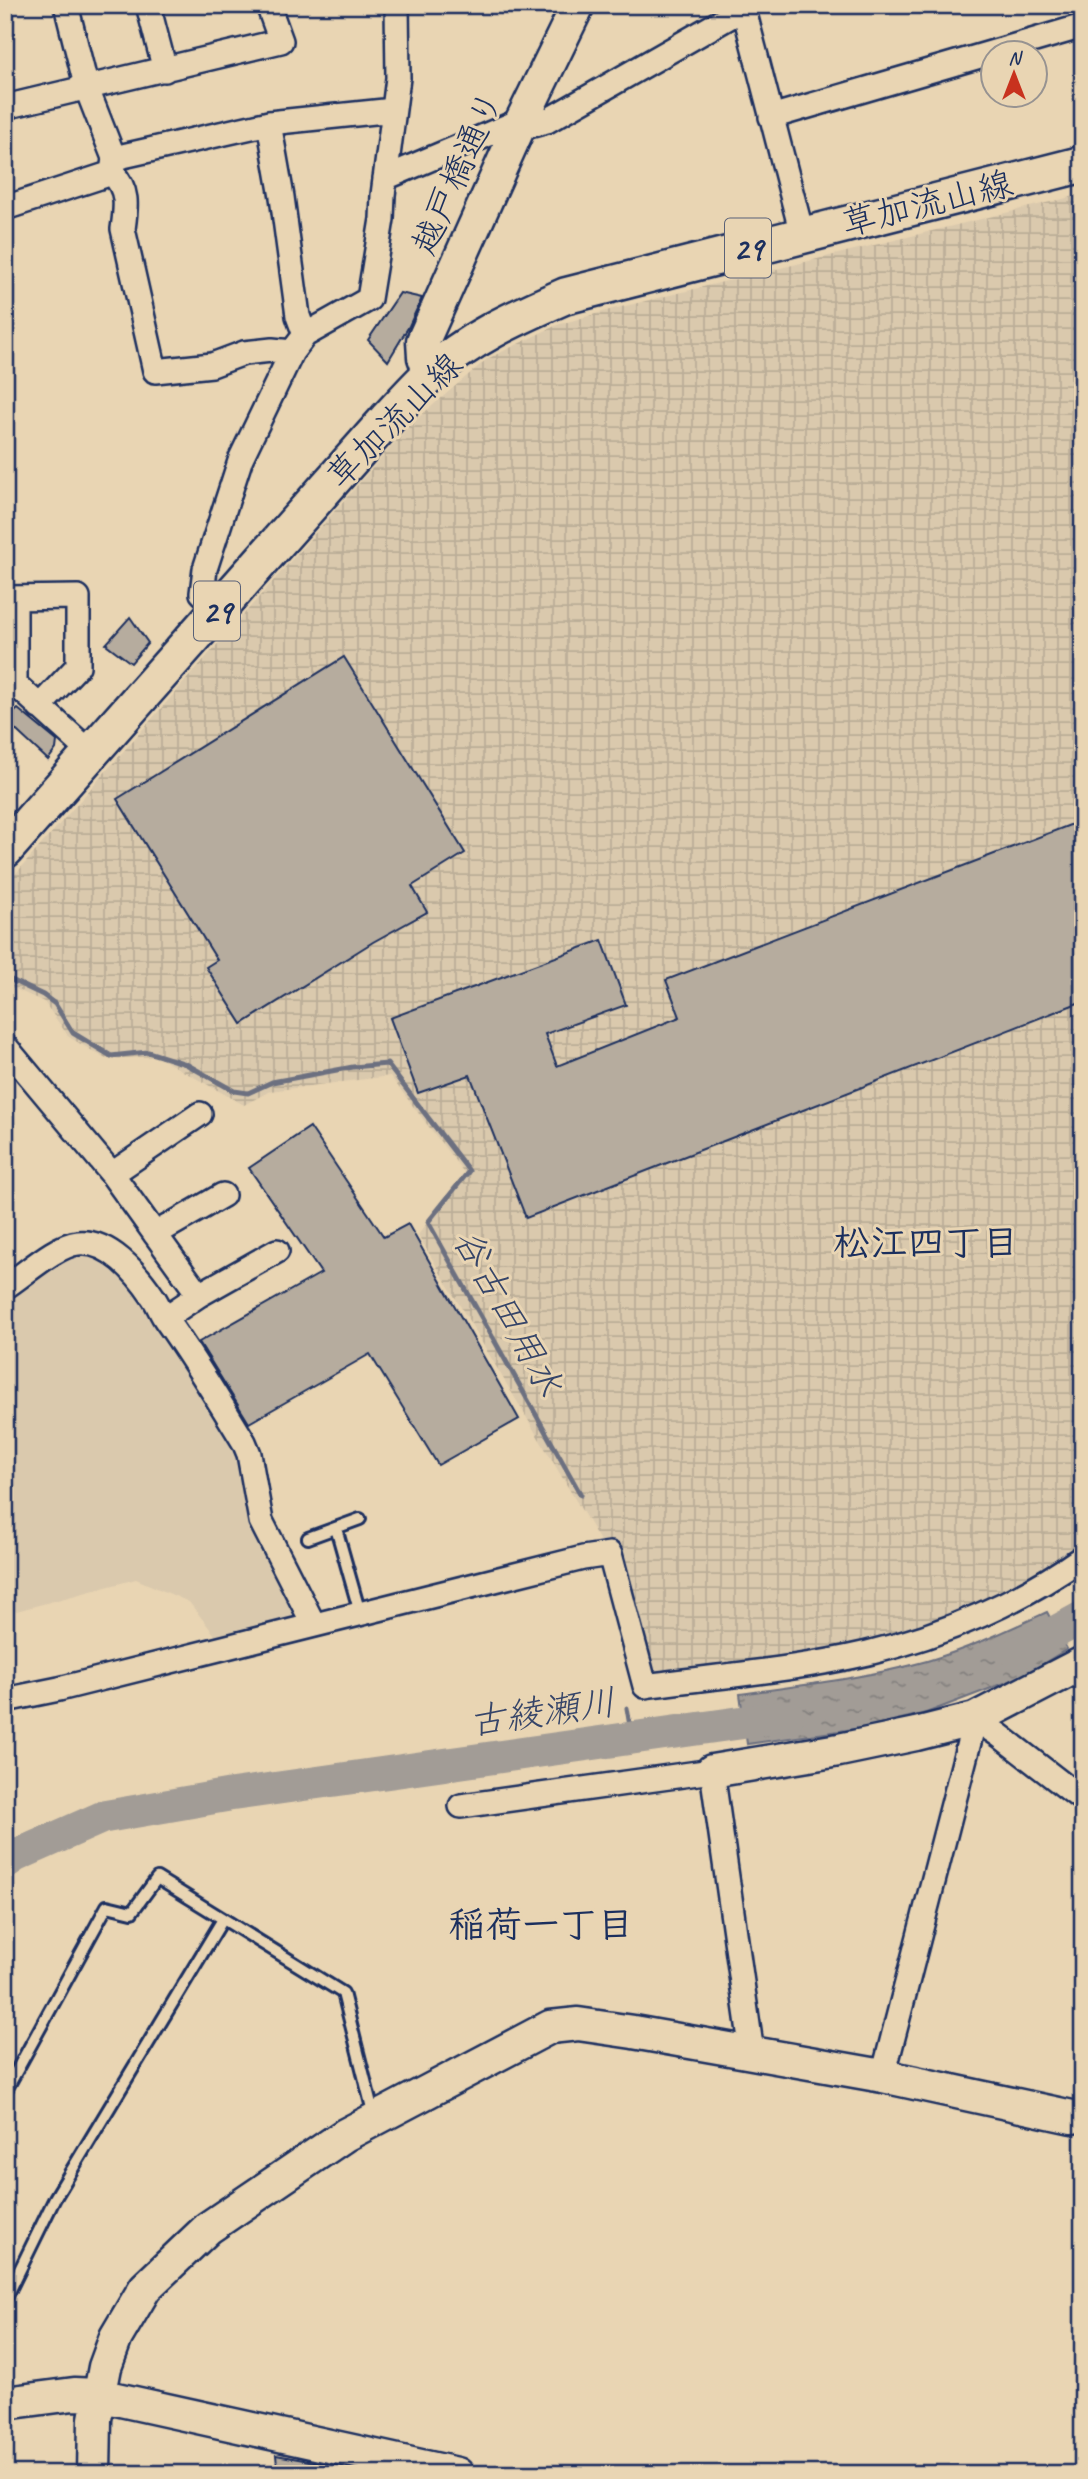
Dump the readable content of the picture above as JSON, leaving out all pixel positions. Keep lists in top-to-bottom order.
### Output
{
  "streets": {
    "main road": ["草加流山線", "29"],
    "street": ["越戸橋通り"]
  },
  "crossings": [
    ["越戸橋通り", "草加流山線"]
  ],
  "districts": ["松江四丁目", "稲荷一丁目"],
  "water": ["谷古田用水", "古綾瀬川"],
  "north": "top"
}
